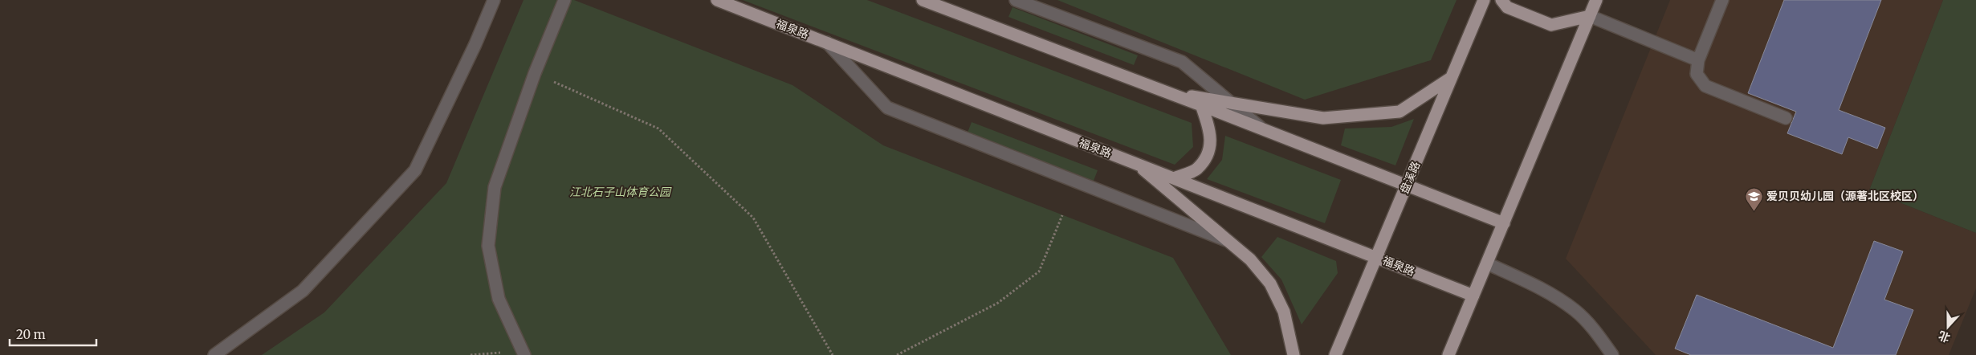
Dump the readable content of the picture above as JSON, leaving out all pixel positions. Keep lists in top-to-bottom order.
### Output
{
  "streets": {
    "main road": ["福泉路", "盘溪路"]
  },
  "crossings": [
    ["福泉路", "盘溪路"]
  ],
  "parks": ["江北石子山体育公园"],
  "places": {
    "school or university": ["爱贝贝幼儿园（源著北区校区）"]
  },
  "scale_bar": "20 m",
  "north": "bottom"
}
